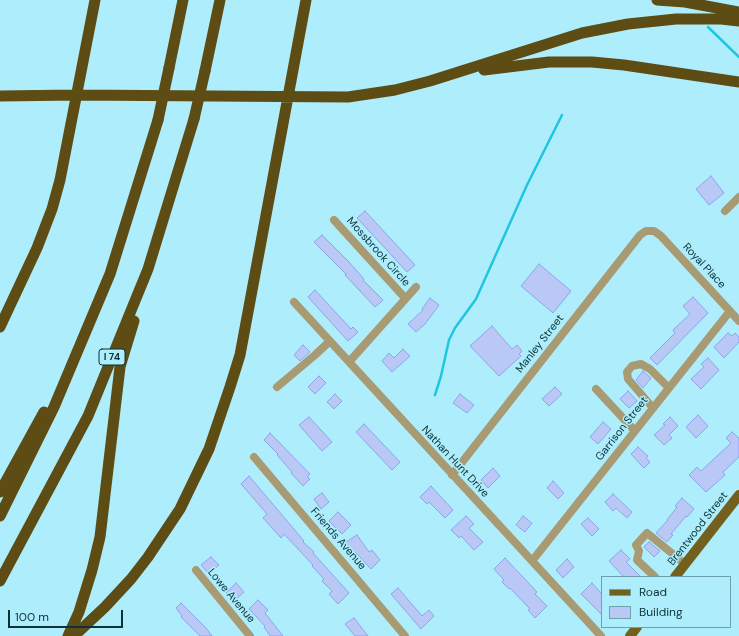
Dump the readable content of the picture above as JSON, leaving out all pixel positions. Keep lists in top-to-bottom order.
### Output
{
  "streets": {
    "highway": ["I 74"],
    "main road": ["Brentwood Street"],
    "street": [
      "Mossbrook Circle",
      "Royal Place",
      "Manley Street",
      "Garrison Street",
      "Nathan Hunt Drive",
      "Friends Avenue",
      "Lowe Avenue"
    ]
  },
  "crossings": [
    ["Royal Place", "Manley Street"],
    ["Royal Place", "Garrison Street"],
    ["Manley Street", "Nathan Hunt Drive"],
    ["Garrison Street", "Nathan Hunt Drive"]
  ],
  "legend": ["Road", "Building"],
  "scale_bar": "100 m"
}
